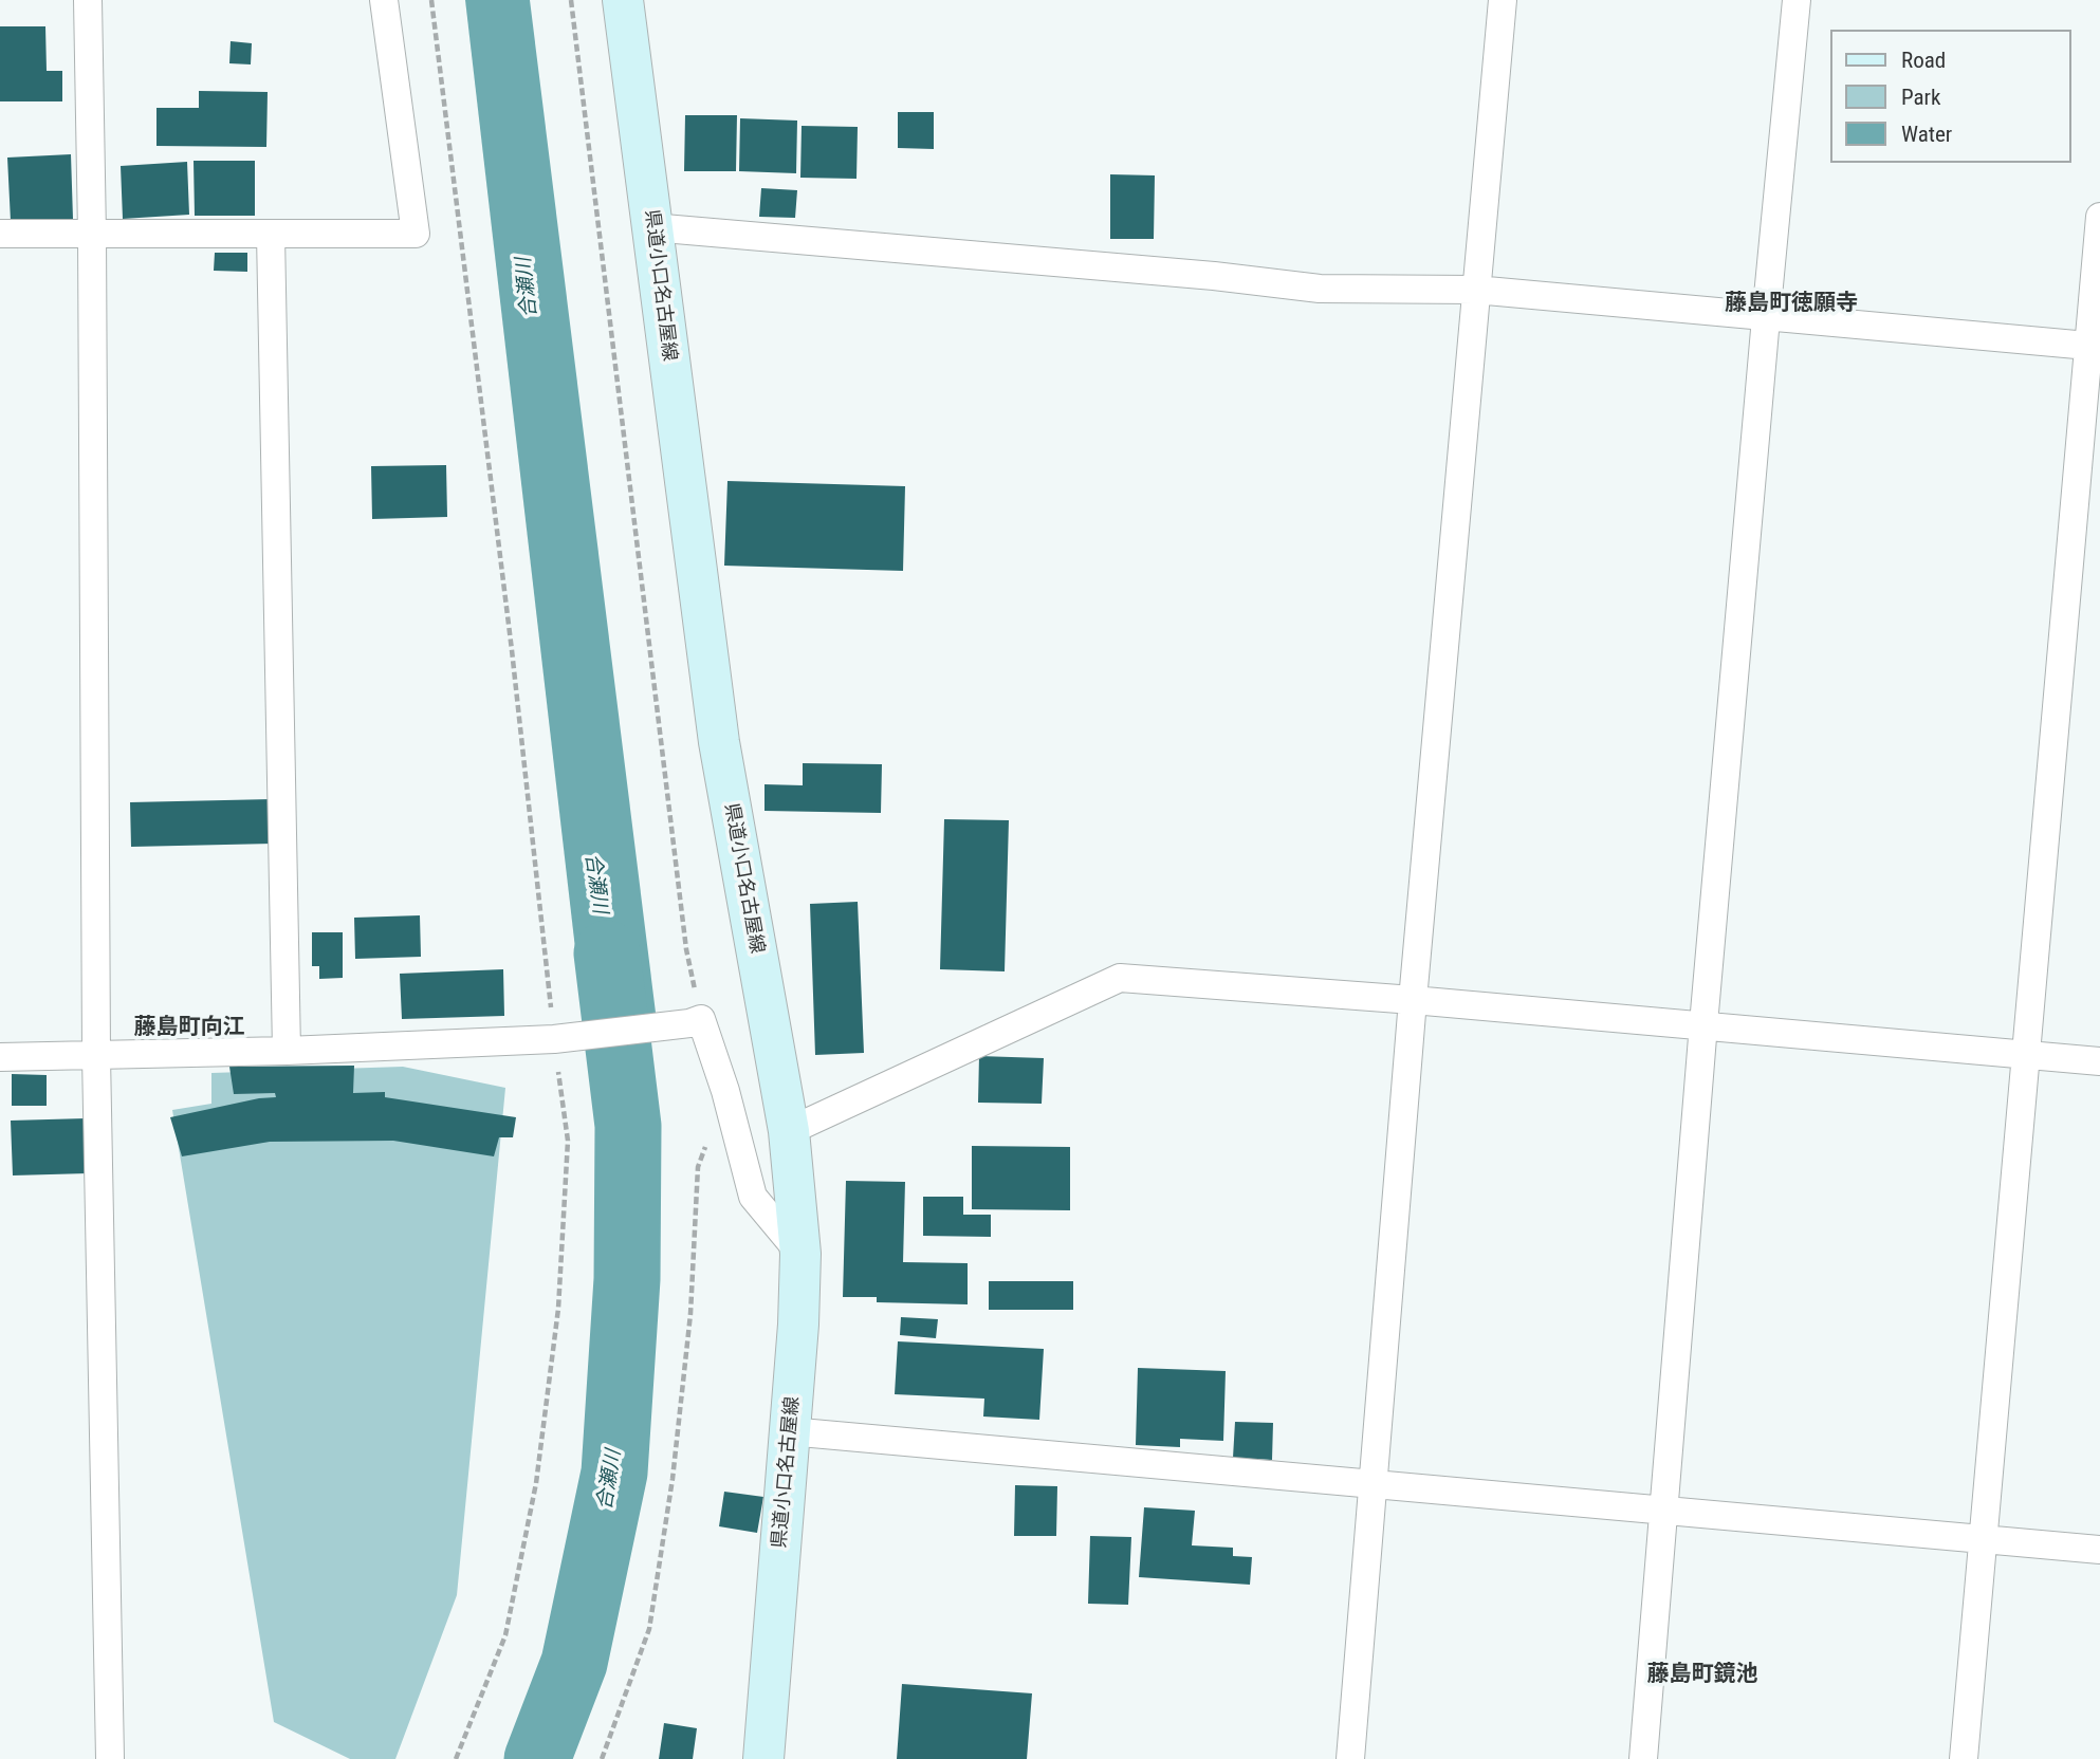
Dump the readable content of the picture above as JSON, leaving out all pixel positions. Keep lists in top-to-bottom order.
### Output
{
  "streets": {
    "main road": ["県道小口名古屋線"]
  },
  "districts": ["藤島町徳願寺", "藤島町向江", "藤島町鏡池"],
  "water": ["合瀬川"],
  "legend": ["Road", "Park", "Water"]
}
